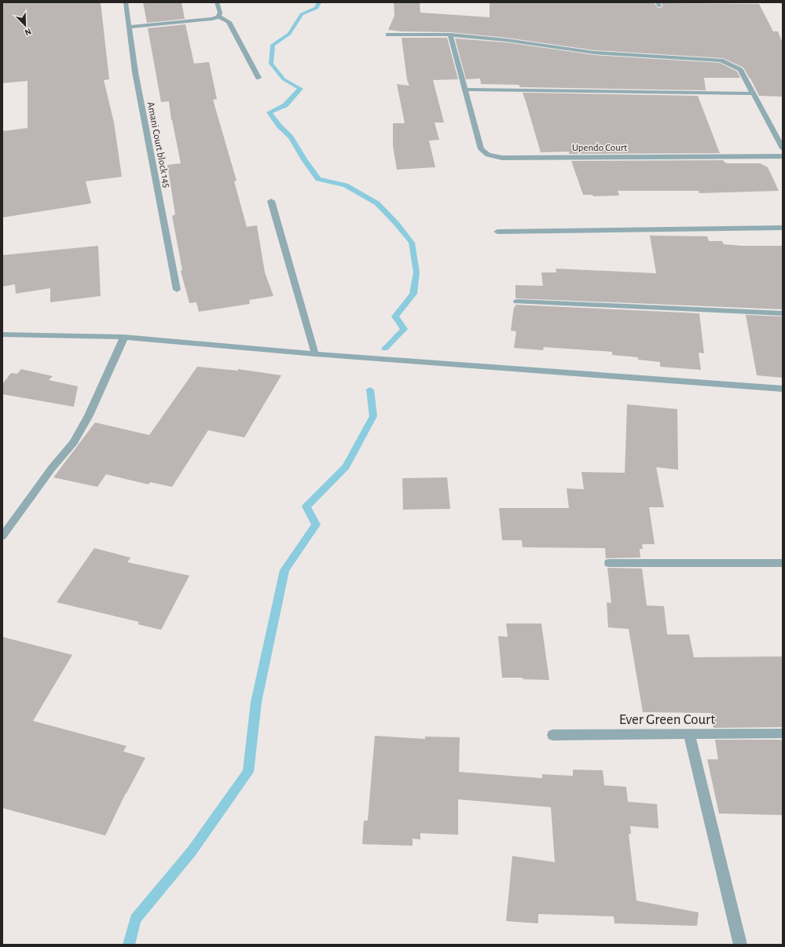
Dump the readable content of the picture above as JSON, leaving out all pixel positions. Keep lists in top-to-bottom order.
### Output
{
  "streets": {
    "street": ["Amani Court block 145", "Upendo Court", "Ever Green Court"]
  },
  "north": "bottom right"
}
